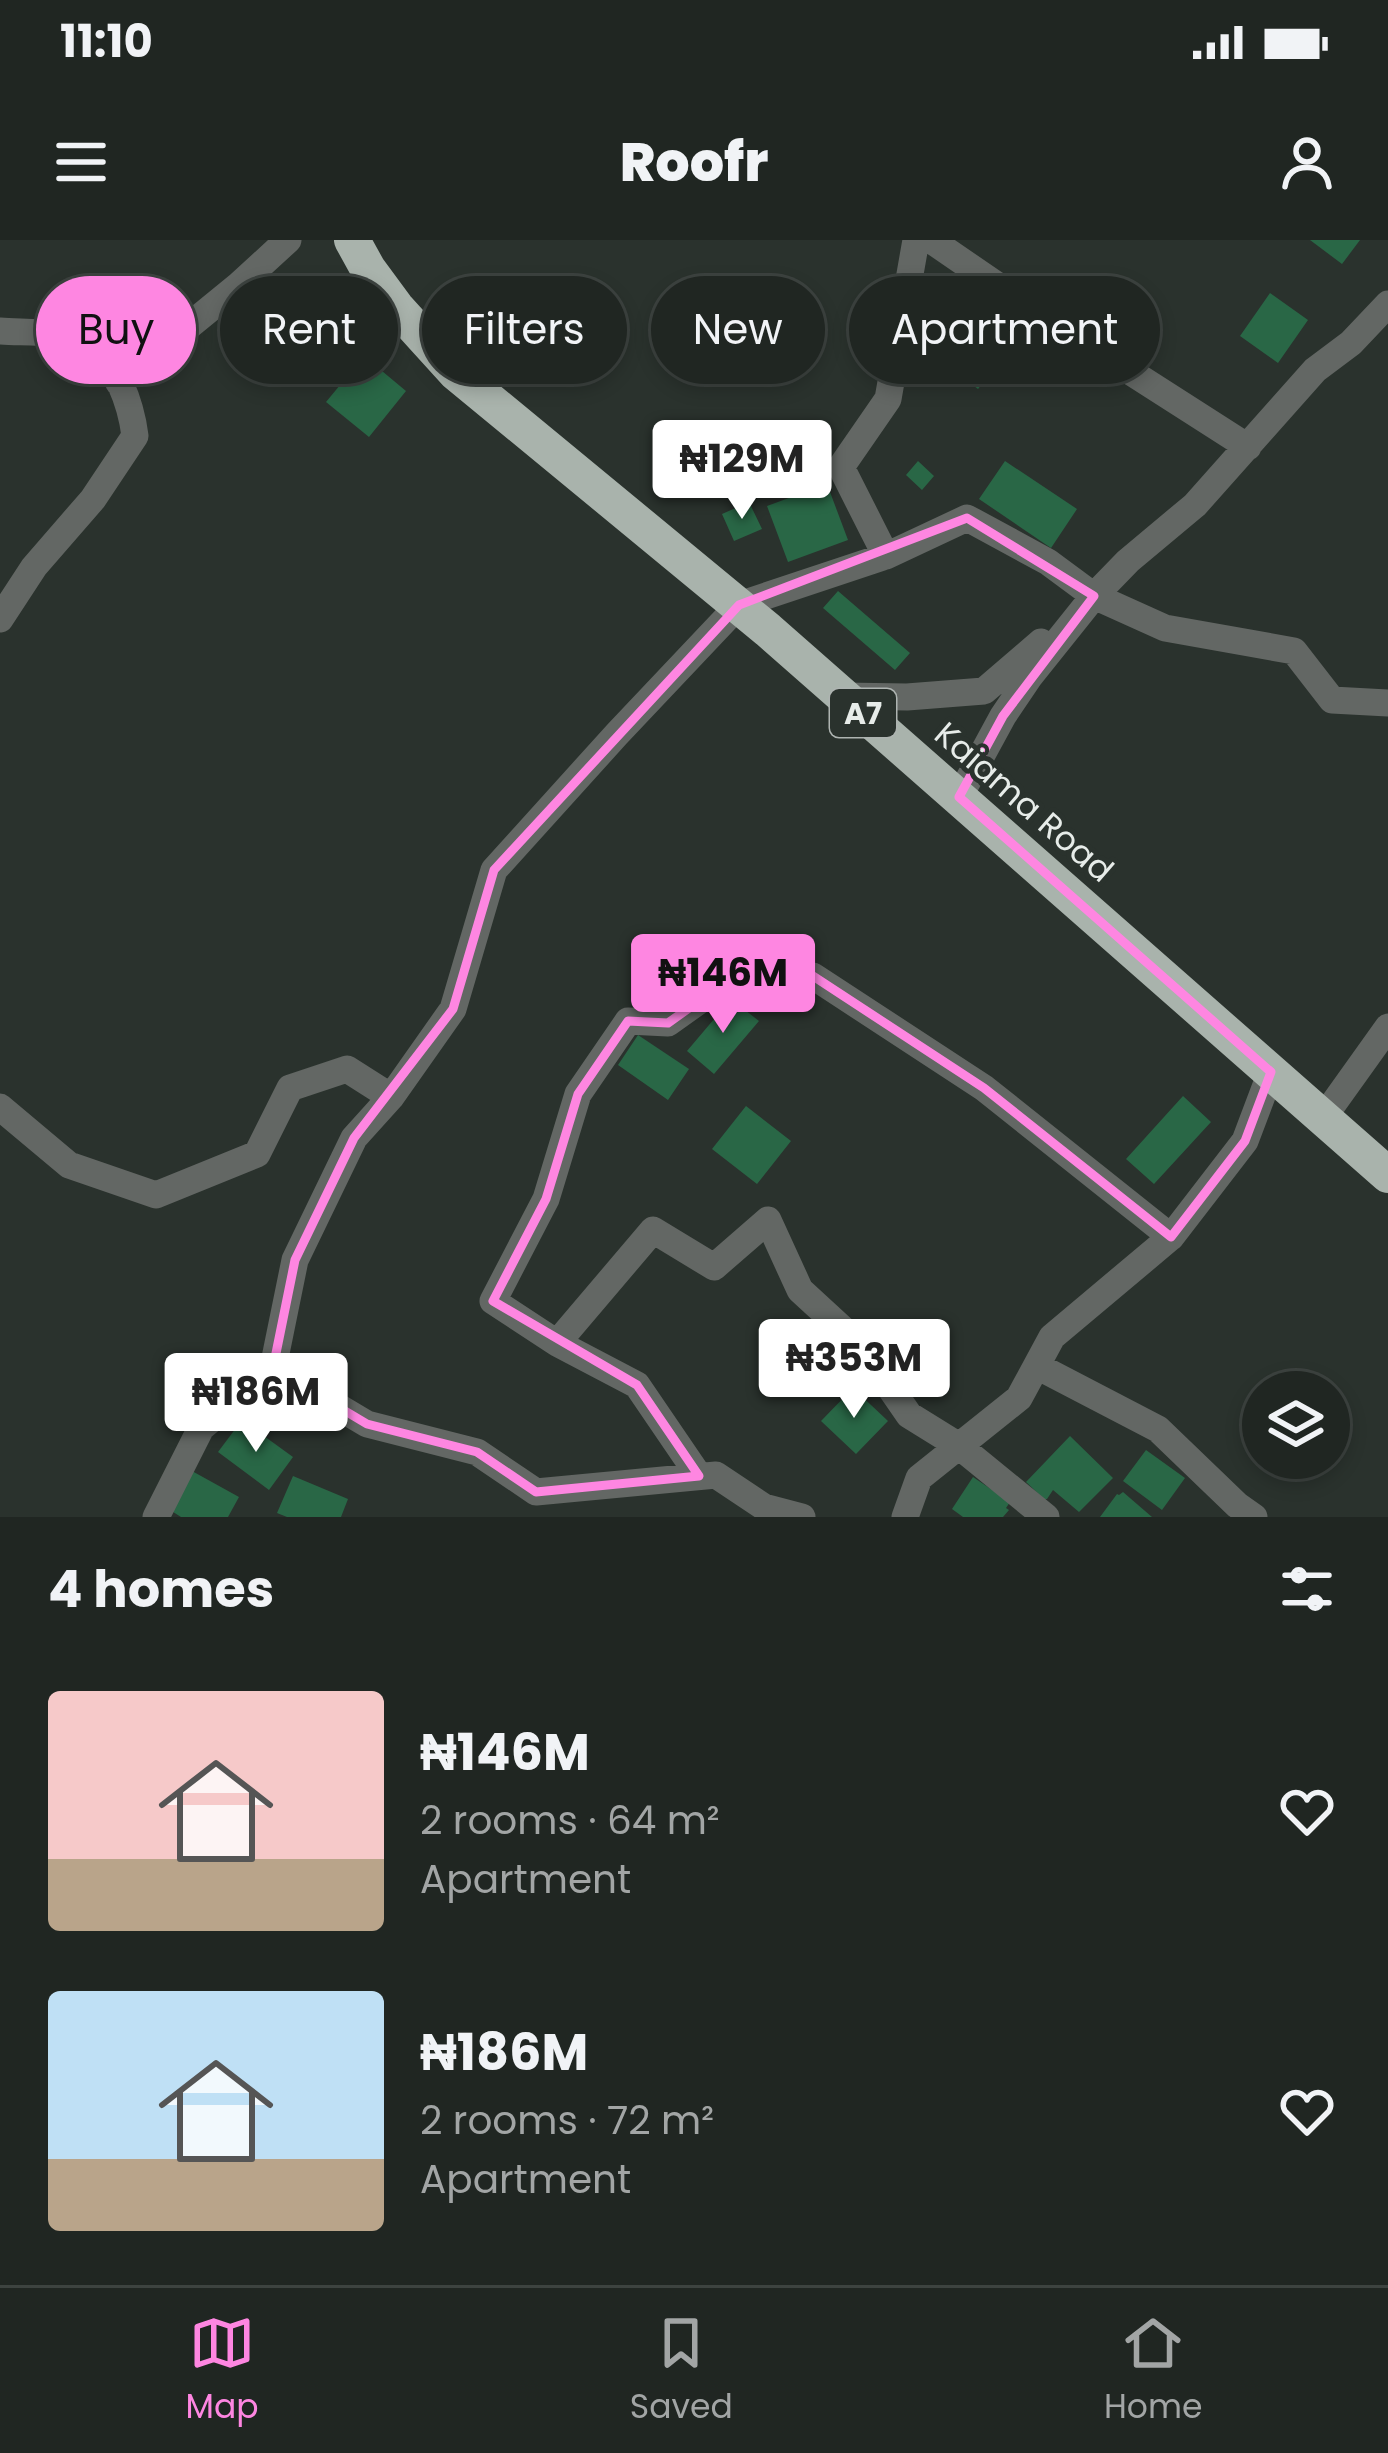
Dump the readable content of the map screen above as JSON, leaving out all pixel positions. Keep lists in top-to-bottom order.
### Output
{
  "streets": {
    "highway": ["A7", "Kaiama Road"]
  },
  "page": {
    "status": "11:10",
    "header": "Roofr",
    "chip": [
      "Buy",
      "Rent",
      "Filters",
      "New",
      "Apartment"
    ],
    "price": [
      "₦129M",
      "₦146M",
      "₦353M",
      "₦186M"
    ],
    "heading": "4 homes",
    "list": [
      {
        "name": "₦146M",
        "note": "2 rooms · 64 m² · Apartment"
      },
      {
        "name": "₦186M",
        "note": "2 rooms · 72 m² · Apartment"
      }
    ],
    "tabs": ["Map", "Saved", "Home"]
  }
}
